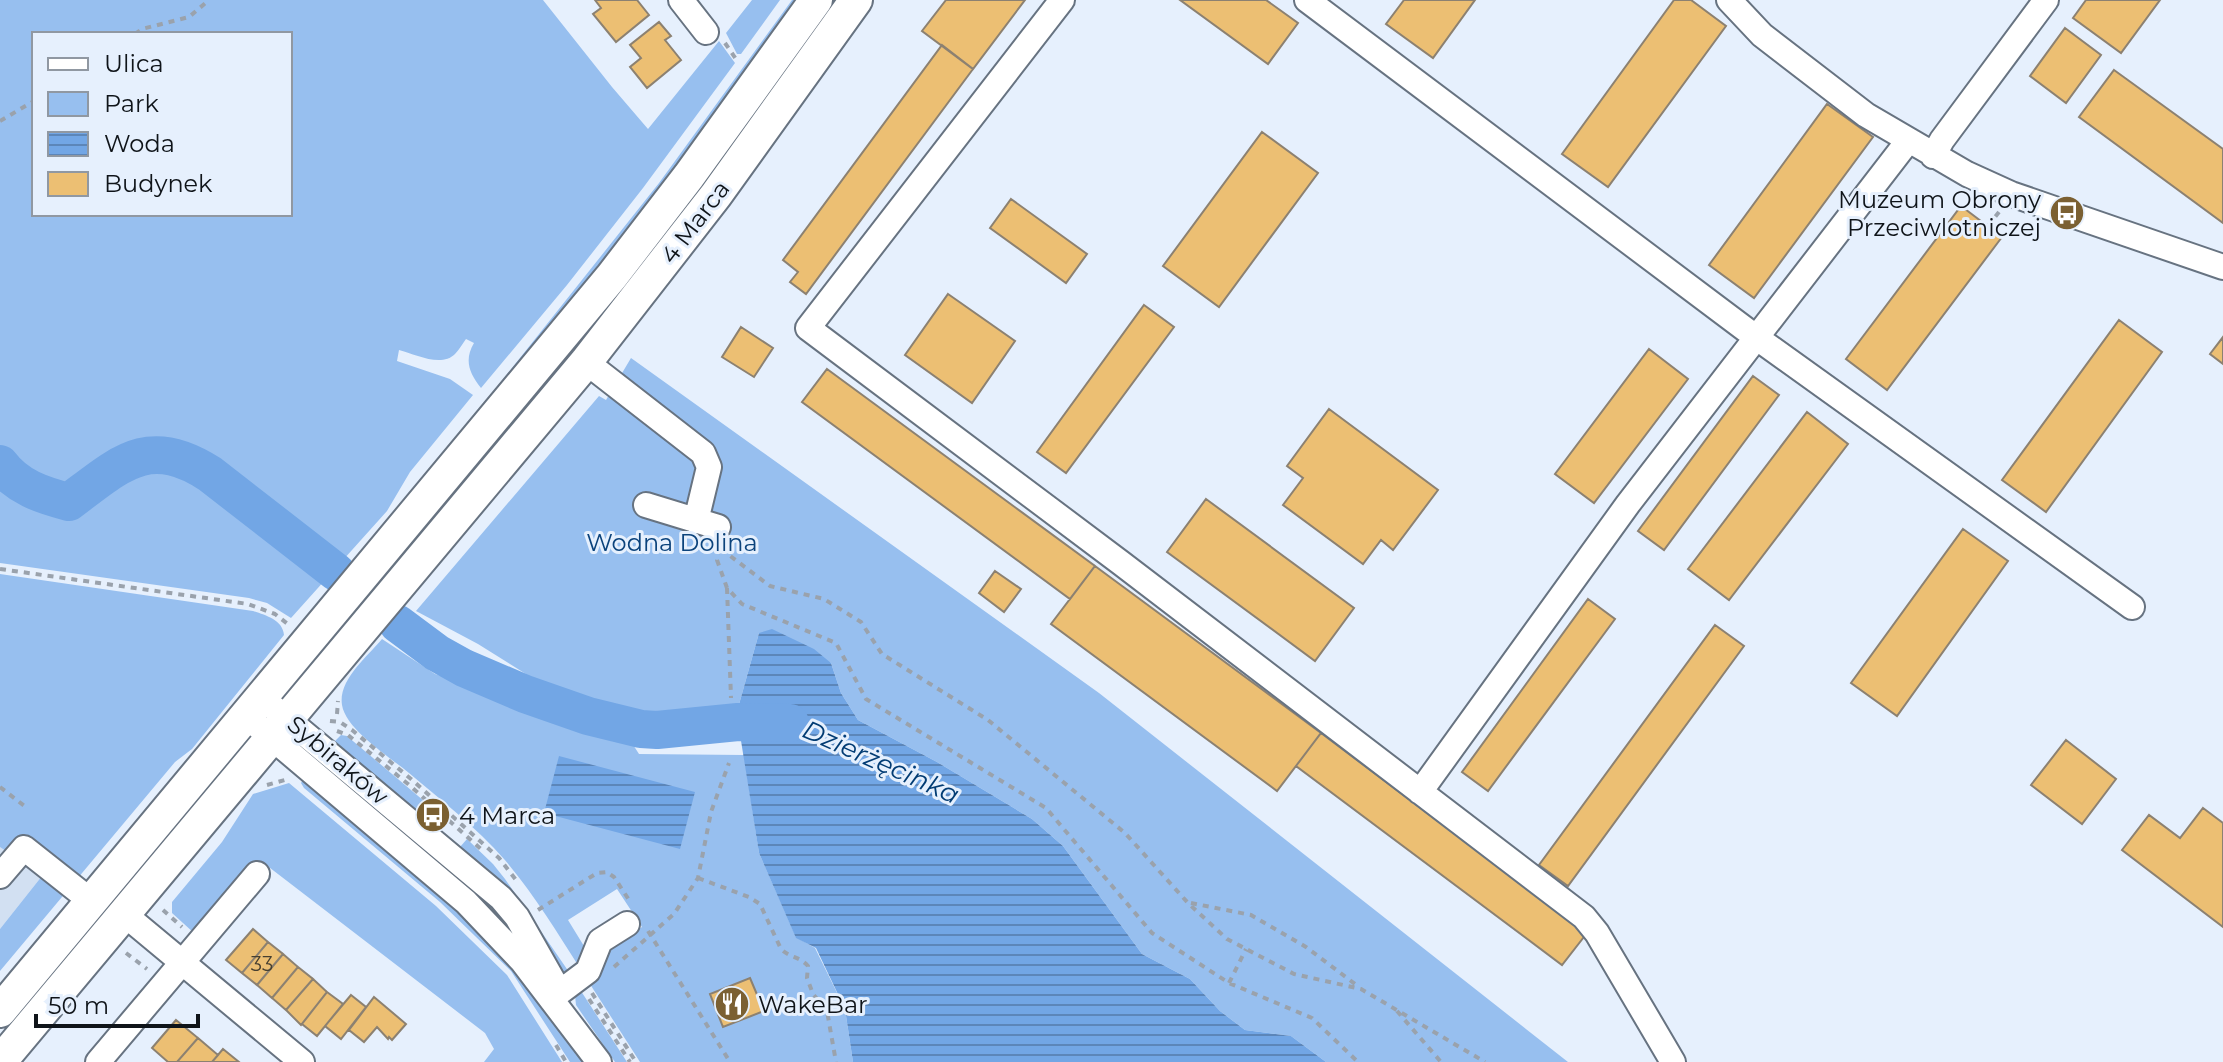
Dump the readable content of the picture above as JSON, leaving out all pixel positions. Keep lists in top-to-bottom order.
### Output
{
  "streets": {
    "main road": ["4 Marca"],
    "street": ["Sybiraków"]
  },
  "crossings": [
    ["4 Marca", "Sybiraków"]
  ],
  "water": ["Dzierżęcinka"],
  "parks": ["Wodna Dolina"],
  "places": {
    "bus stop": ["Muzeum Obrony Przeciwlotniczej", "4 Marca"],
    "restaurant": ["WakeBar"]
  },
  "house_numbers": ["33"],
  "legend": [
    "Ulica",
    "Park",
    "Woda",
    "Budynek"
  ],
  "scale_bar": "50 m"
}
